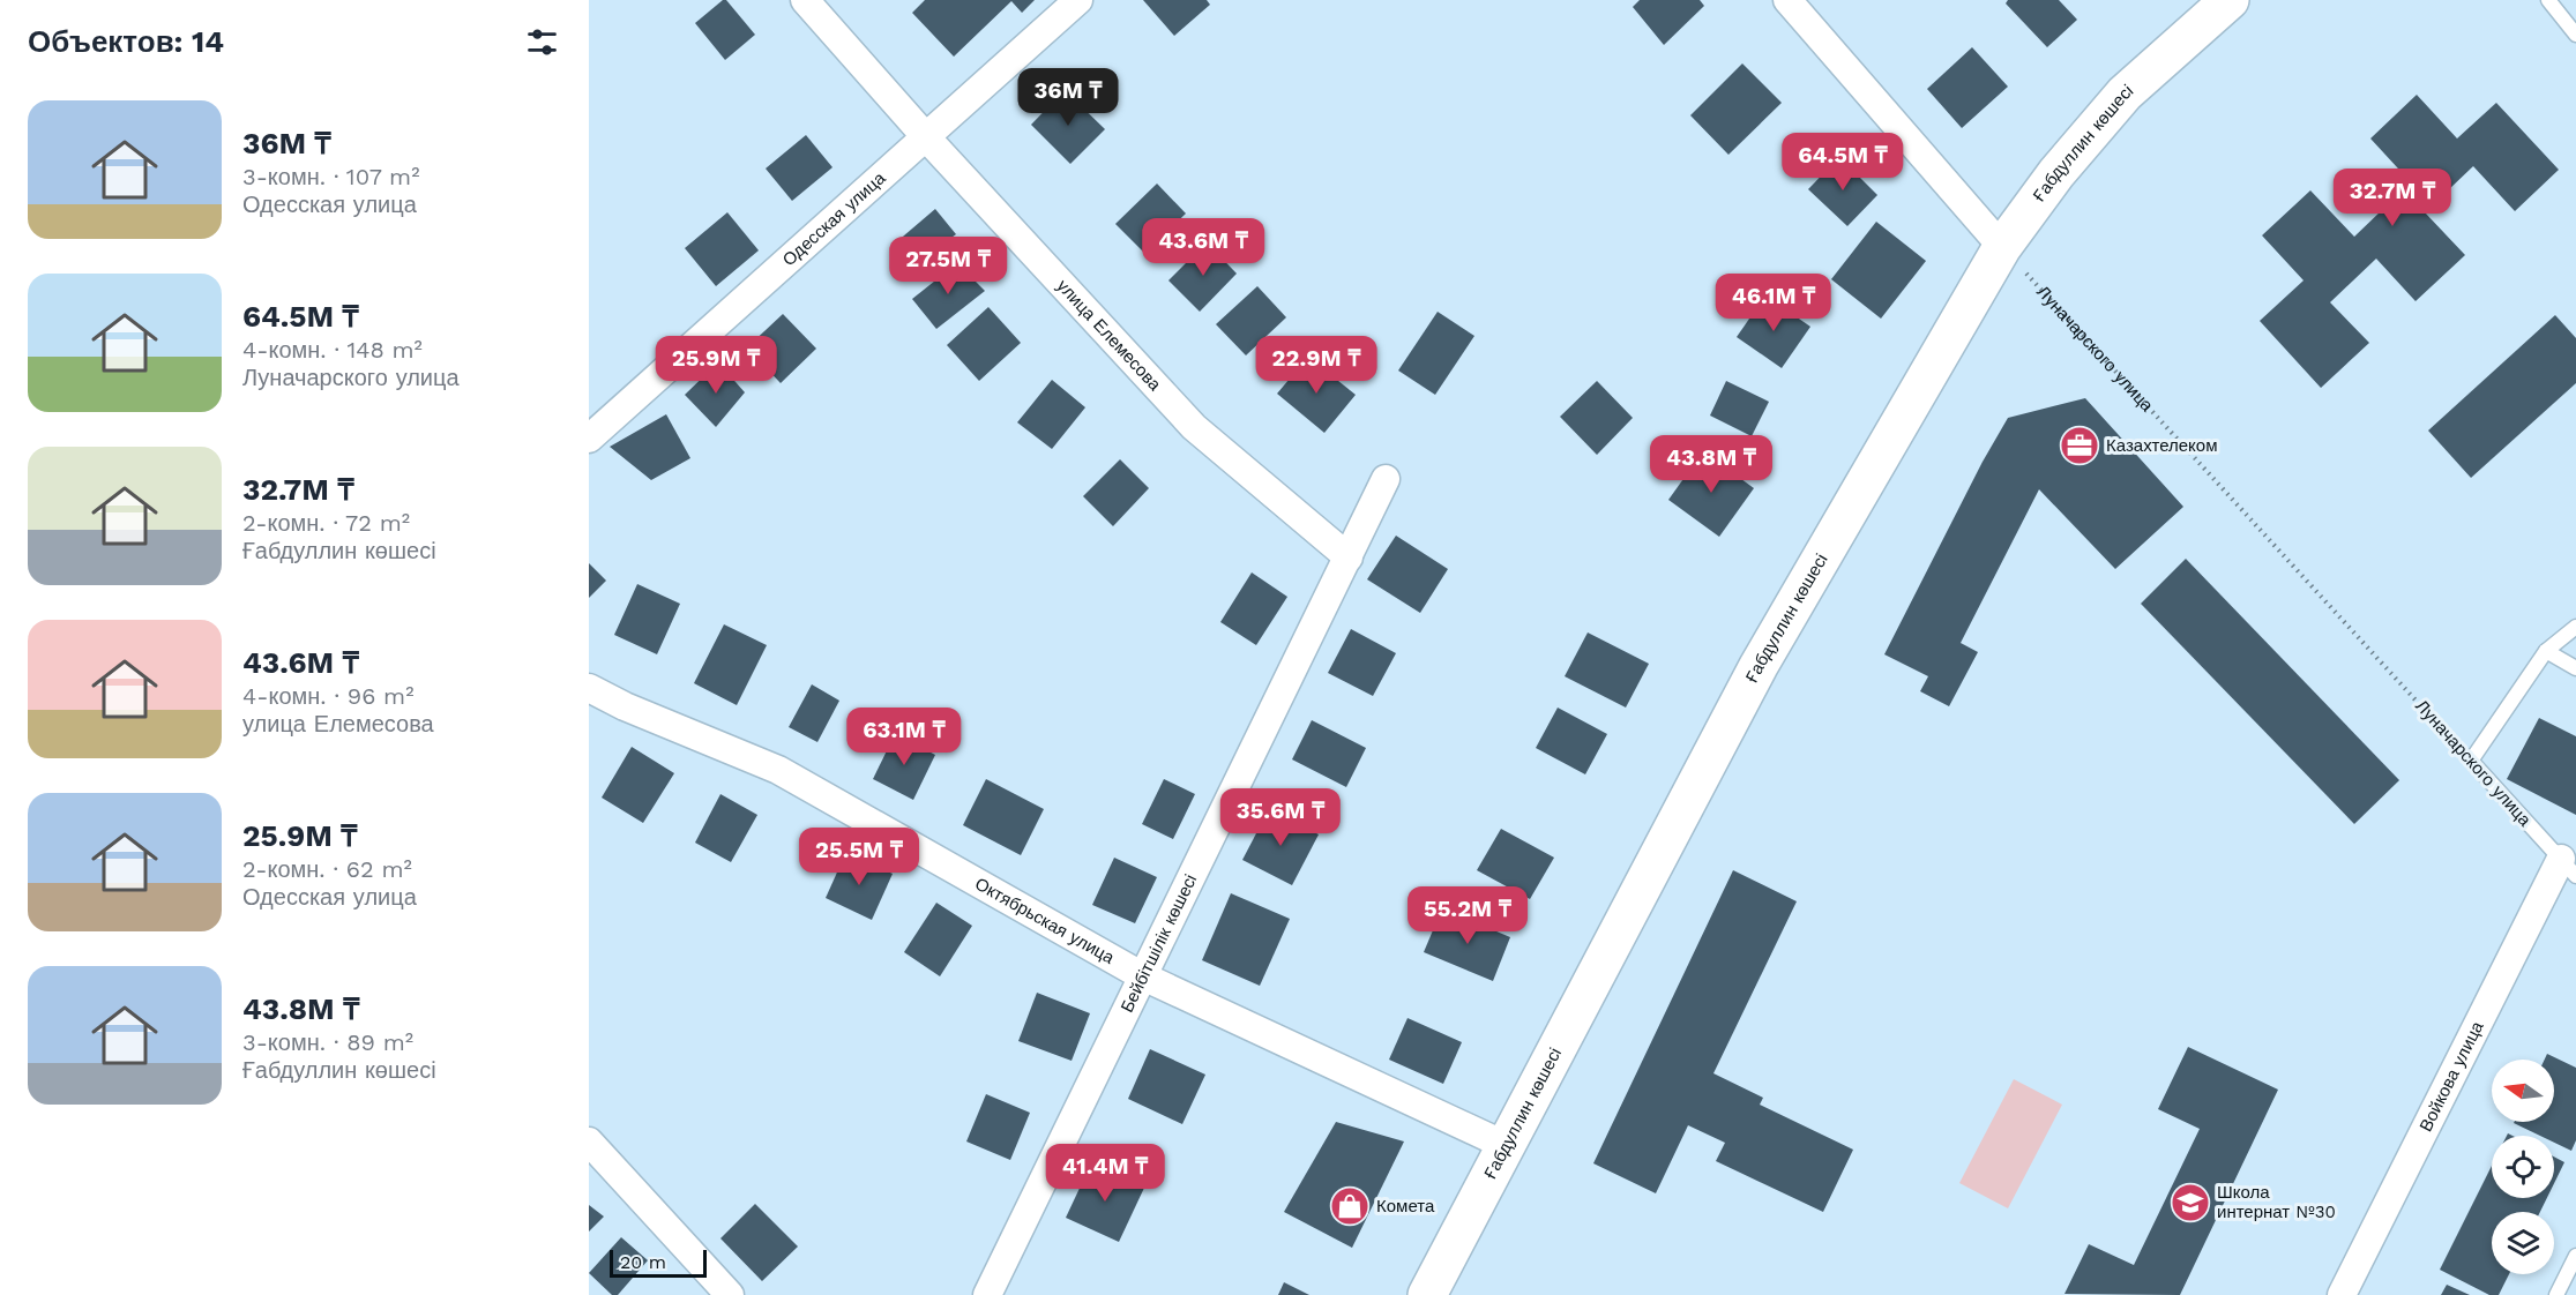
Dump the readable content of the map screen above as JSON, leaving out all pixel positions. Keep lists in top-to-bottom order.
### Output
{
  "streets": {
    "street": [
      "Ғабдуллин көшесі",
      "Одесская улица",
      "улица Елемесова",
      "Октябрьская улица",
      "Бейбітшілік көшесі",
      "Войкова улица"
    ],
    "lane": ["Луначарского улица"]
  },
  "crossings": [
    ["Ғабдуллин көшесі", "Луначарского улица"],
    ["Ғабдуллин көшесі", "Октябрьская улица"],
    ["Одесская улица", "улица Елемесова"],
    ["улица Елемесова", "Бейбітшілік көшесі"],
    ["Луначарского улица", "Войкова улица"],
    ["Октябрьская улица", "Бейбітшілік көшесі"]
  ],
  "places": {
    "office": ["Казахтелеком"],
    "school or university": ["Школа интернат №30"],
    "shop": ["Комета"]
  },
  "scale_bar": "20 m",
  "north": "left",
  "page": {
    "heading": "Объектов: 14",
    "price": [
      "36M ₸",
      "64.5M ₸",
      "32.7M ₸",
      "43.6M ₸",
      "27.5M ₸",
      "46.1M ₸",
      "25.9M ₸",
      "22.9M ₸",
      "43.8M ₸",
      "63.1M ₸",
      "35.6M ₸",
      "25.5M ₸",
      "55.2M ₸",
      "41.4M ₸"
    ],
    "list": [
      {
        "name": "36M ₸",
        "note": "3-комн. · 107 m² · Одесская улица"
      },
      {
        "name": "64.5M ₸",
        "note": "4-комн. · 148 m² · Луначарского улица"
      },
      {
        "name": "32.7M ₸",
        "note": "2-комн. · 72 m² · Ғабдуллин көшесі"
      },
      {
        "name": "43.6M ₸",
        "note": "4-комн. · 96 m² · улица Елемесова"
      },
      {
        "name": "25.9M ₸",
        "note": "2-комн. · 62 m² · Одесская улица"
      },
      {
        "name": "43.8M ₸",
        "note": "3-комн. · 89 m² · Ғабдуллин көшесі"
      }
    ],
    "scale": "20 m"
  }
}
